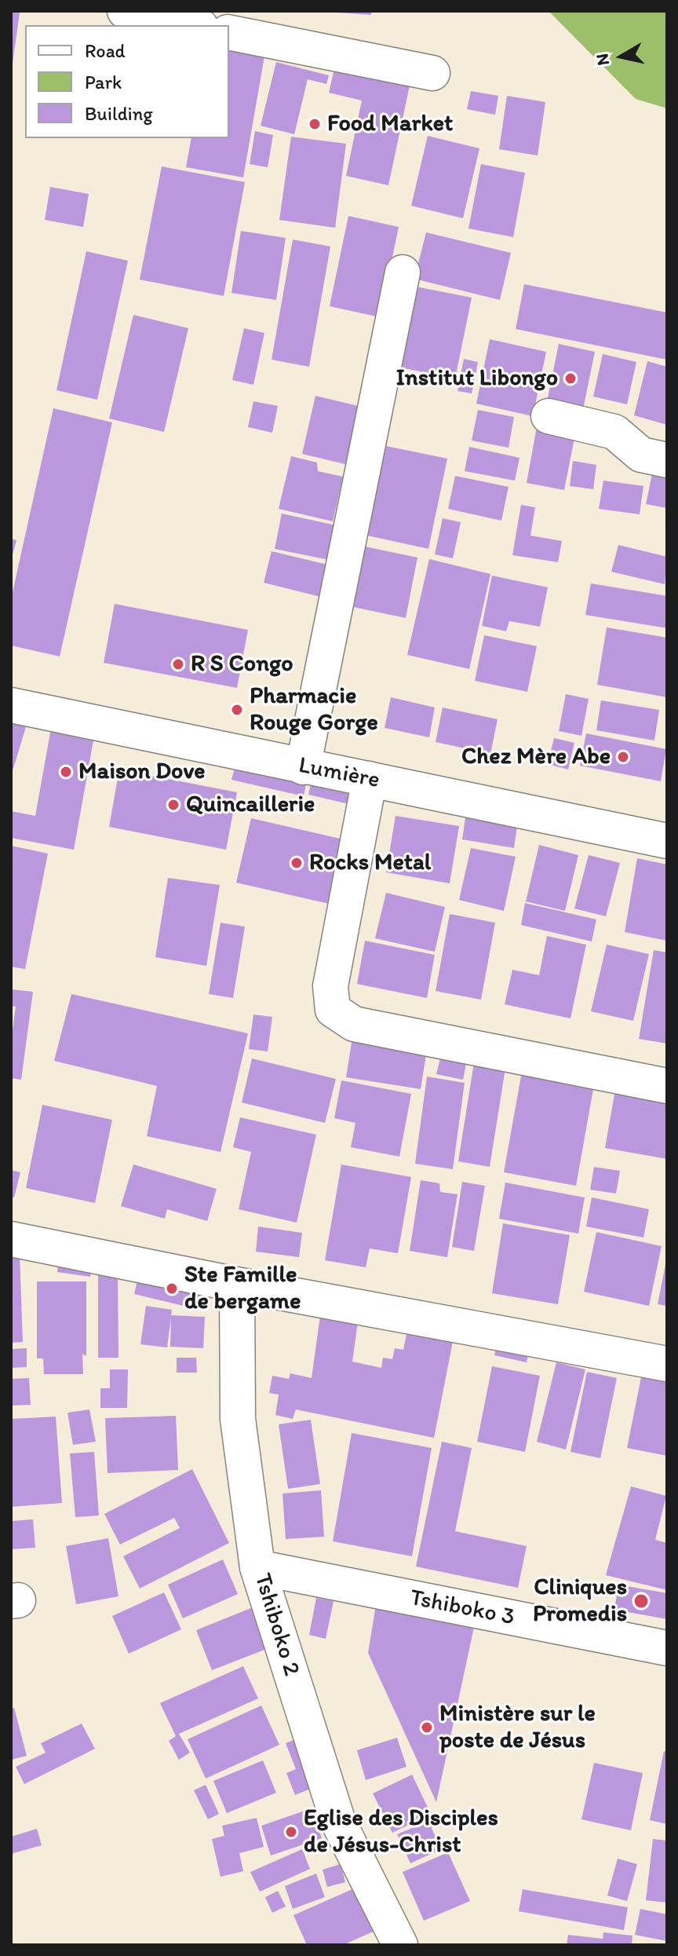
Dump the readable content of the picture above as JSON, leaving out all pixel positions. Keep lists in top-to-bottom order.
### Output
{
  "streets": {
    "street": ["Lumière", "Tshiboko 3", "Tshiboko 2"]
  },
  "crossings": [
    ["Tshiboko 3", "Tshiboko 2"]
  ],
  "places": [
    "Food Market",
    "Institut Libongo",
    "R S Congo",
    "Pharmacie Rouge Gorge",
    "Chez Mère Abe",
    "Maison Dove",
    "Quincaillerie",
    "Rocks Metal",
    "Ste Famille de bergame",
    "Cliniques Promedis",
    "Ministère sur le poste de Jésus",
    "Eglise des Disciples de Jésus-Christ"
  ],
  "legend": ["Road", "Park", "Building"],
  "north": "left"
}
